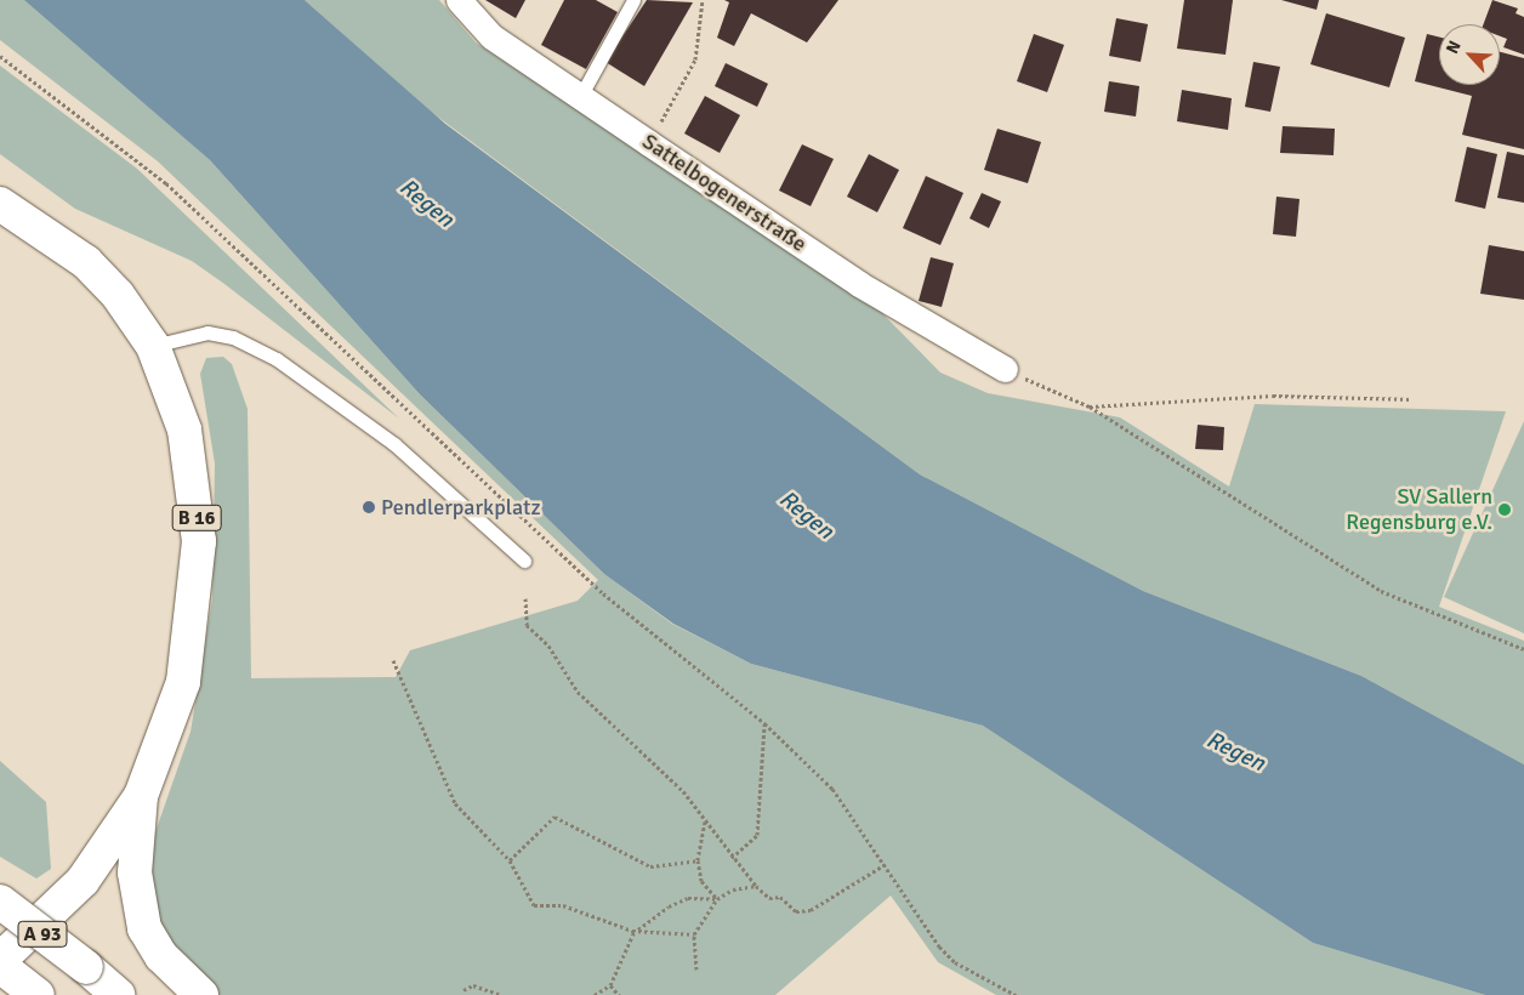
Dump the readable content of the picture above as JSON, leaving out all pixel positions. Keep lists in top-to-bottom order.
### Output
{
  "streets": {
    "highway": ["B 16", "A 93"],
    "street": ["Sattelbogenerstraße"]
  },
  "water": ["Regen"],
  "places": ["Pendlerparkplatz", "SV Sallern Regensburg e.V."],
  "north": "top left"
}
